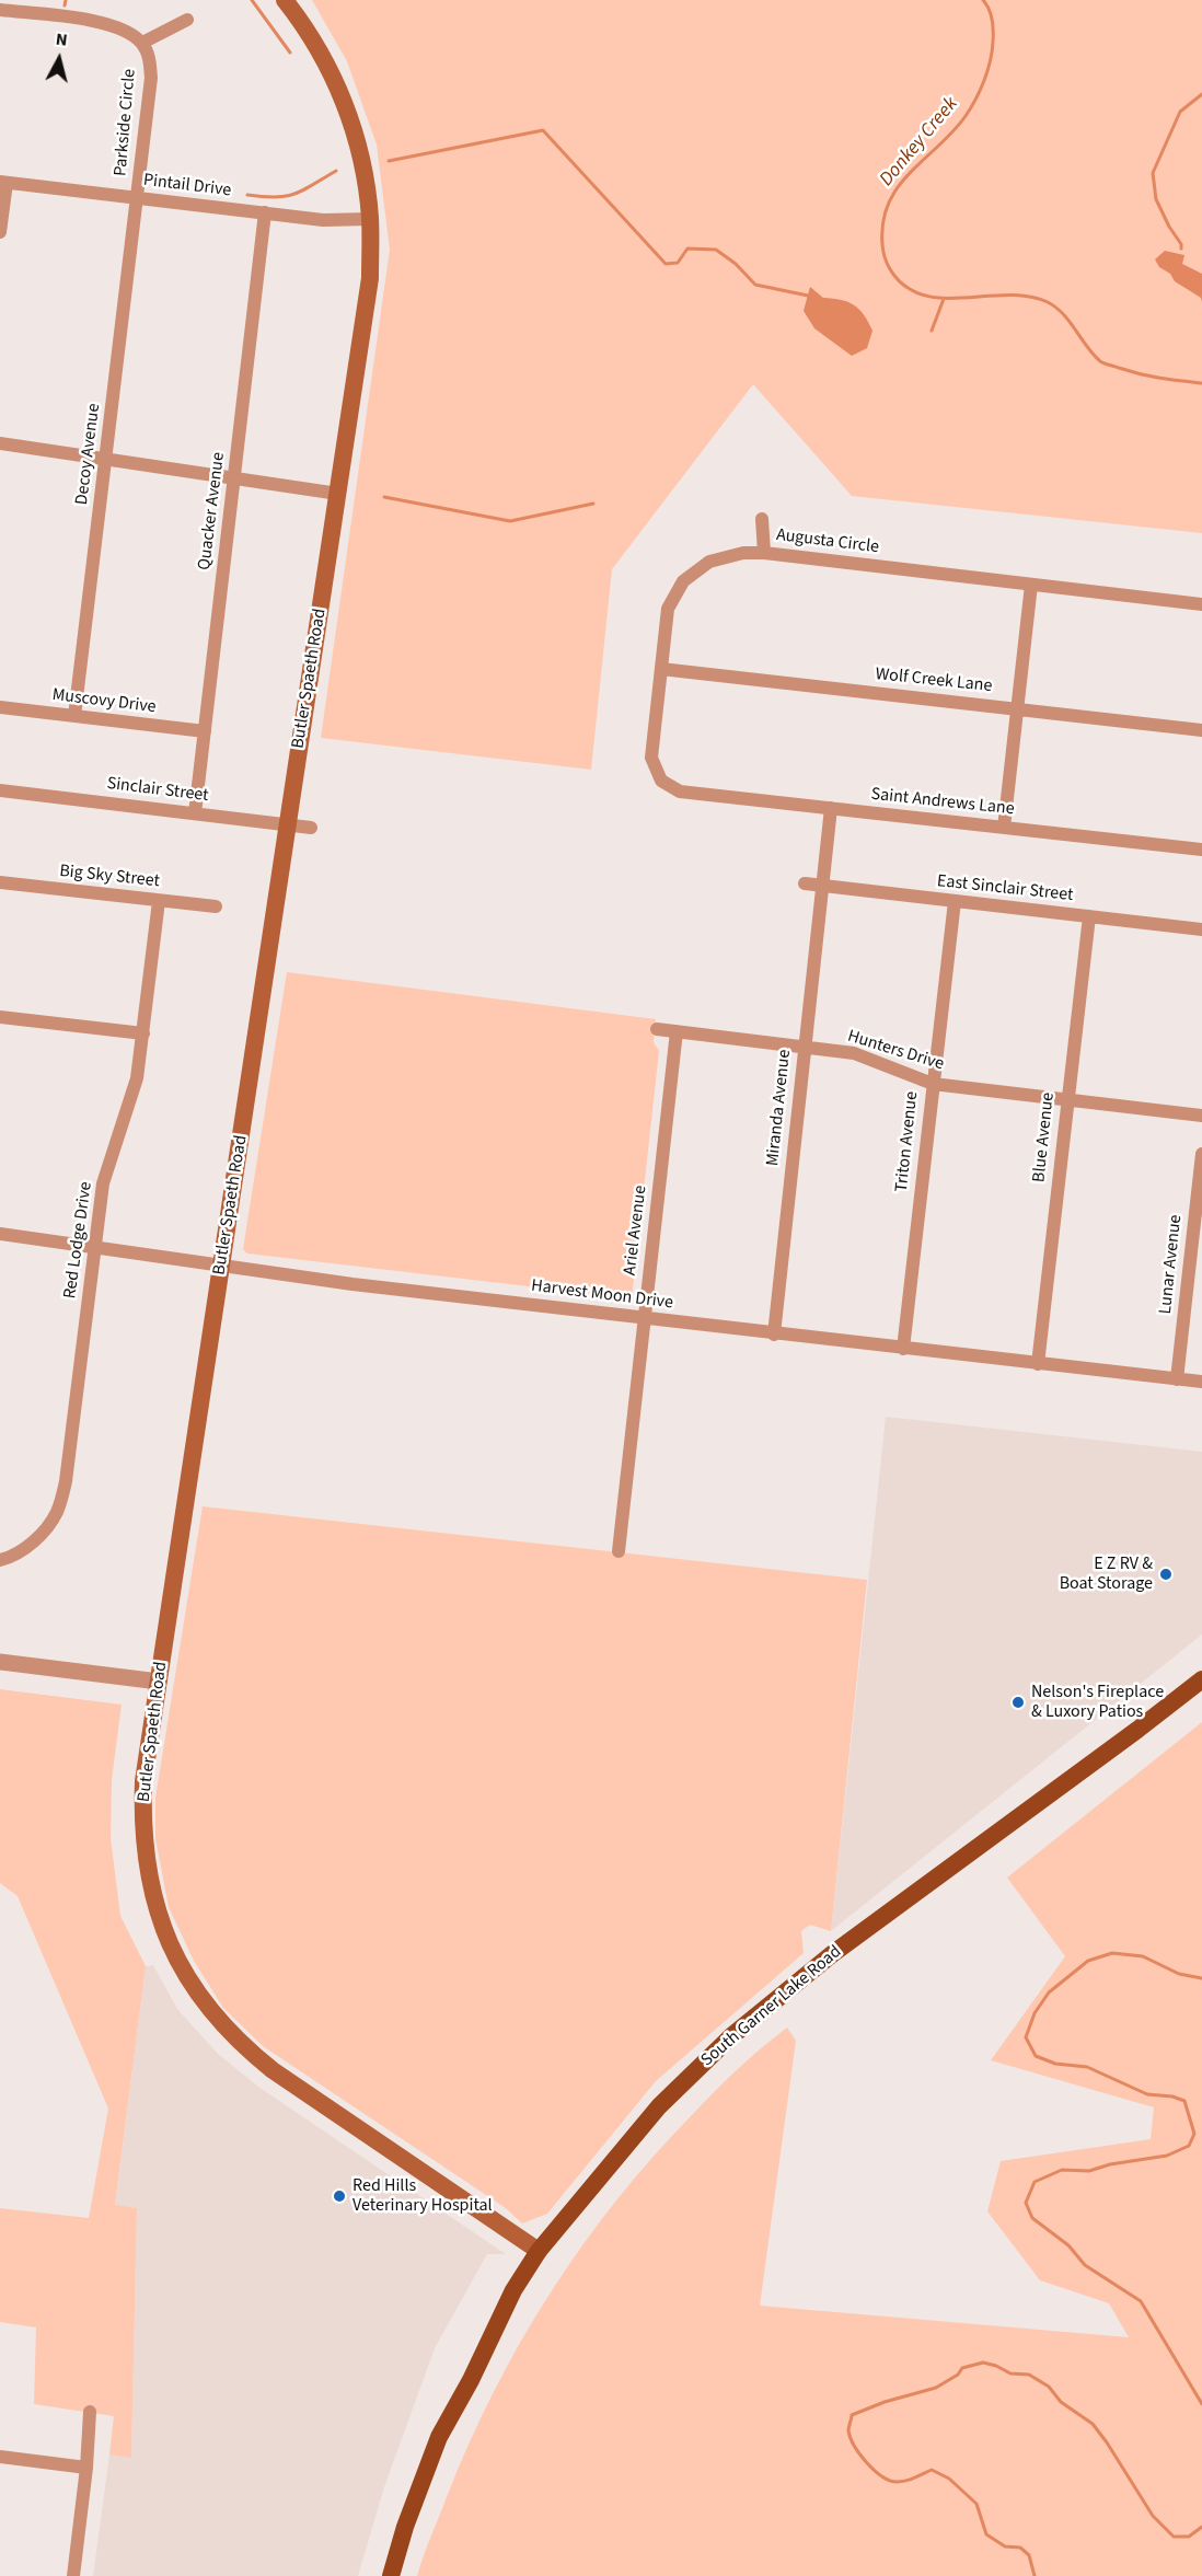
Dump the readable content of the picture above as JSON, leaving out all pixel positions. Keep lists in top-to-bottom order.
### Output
{
  "streets": {
    "main road": ["Butler Spaeth Road", "South Garner Lake Road"],
    "street": [
      "Parkside Circle",
      "Pintail Drive",
      "Decoy Avenue",
      "Quacker Avenue",
      "Augusta Circle",
      "Wolf Creek Lane",
      "Muscovy Drive",
      "Sinclair Street",
      "Saint Andrews Lane",
      "Big Sky Street",
      "East Sinclair Street",
      "Hunters Drive",
      "Miranda Avenue",
      "Blue Avenue",
      "Triton Avenue",
      "Ariel Avenue",
      "Red Lodge Drive",
      "Lunar Avenue",
      "Harvest Moon Drive"
    ]
  },
  "crossings": [
    ["Parkside Circle", "Pintail Drive"],
    ["Parkside Circle", "Decoy Avenue"],
    ["Pintail Drive", "Decoy Avenue"],
    ["Pintail Drive", "Quacker Avenue"],
    ["Pintail Drive", "Butler Spaeth Road"],
    ["Decoy Avenue", "Muscovy Drive"],
    ["Quacker Avenue", "Muscovy Drive"],
    ["Quacker Avenue", "Sinclair Street"],
    ["Augusta Circle", "Wolf Creek Lane"],
    ["Augusta Circle", "Saint Andrews Lane"],
    ["Butler Spaeth Road", "Sinclair Street"],
    ["Butler Spaeth Road", "Harvest Moon Drive"],
    ["Butler Spaeth Road", "South Garner Lake Road"],
    ["Saint Andrews Lane", "Miranda Avenue"],
    ["Big Sky Street", "Red Lodge Drive"],
    ["East Sinclair Street", "Miranda Avenue"],
    ["East Sinclair Street", "Blue Avenue"],
    ["East Sinclair Street", "Triton Avenue"],
    ["Hunters Drive", "Miranda Avenue"],
    ["Hunters Drive", "Blue Avenue"],
    ["Hunters Drive", "Triton Avenue"],
    ["Hunters Drive", "Ariel Avenue"],
    ["Miranda Avenue", "Harvest Moon Drive"],
    ["Blue Avenue", "Harvest Moon Drive"],
    ["Triton Avenue", "Harvest Moon Drive"],
    ["Ariel Avenue", "Harvest Moon Drive"],
    ["Red Lodge Drive", "Harvest Moon Drive"],
    ["Lunar Avenue", "Harvest Moon Drive"]
  ],
  "water": ["Donkey Creek"],
  "places": ["E Z RV & Boat Storage", "Nelson's Fireplace & Luxory Patios", "Red Hills Veterinary Hospital"],
  "north": "top"
}
